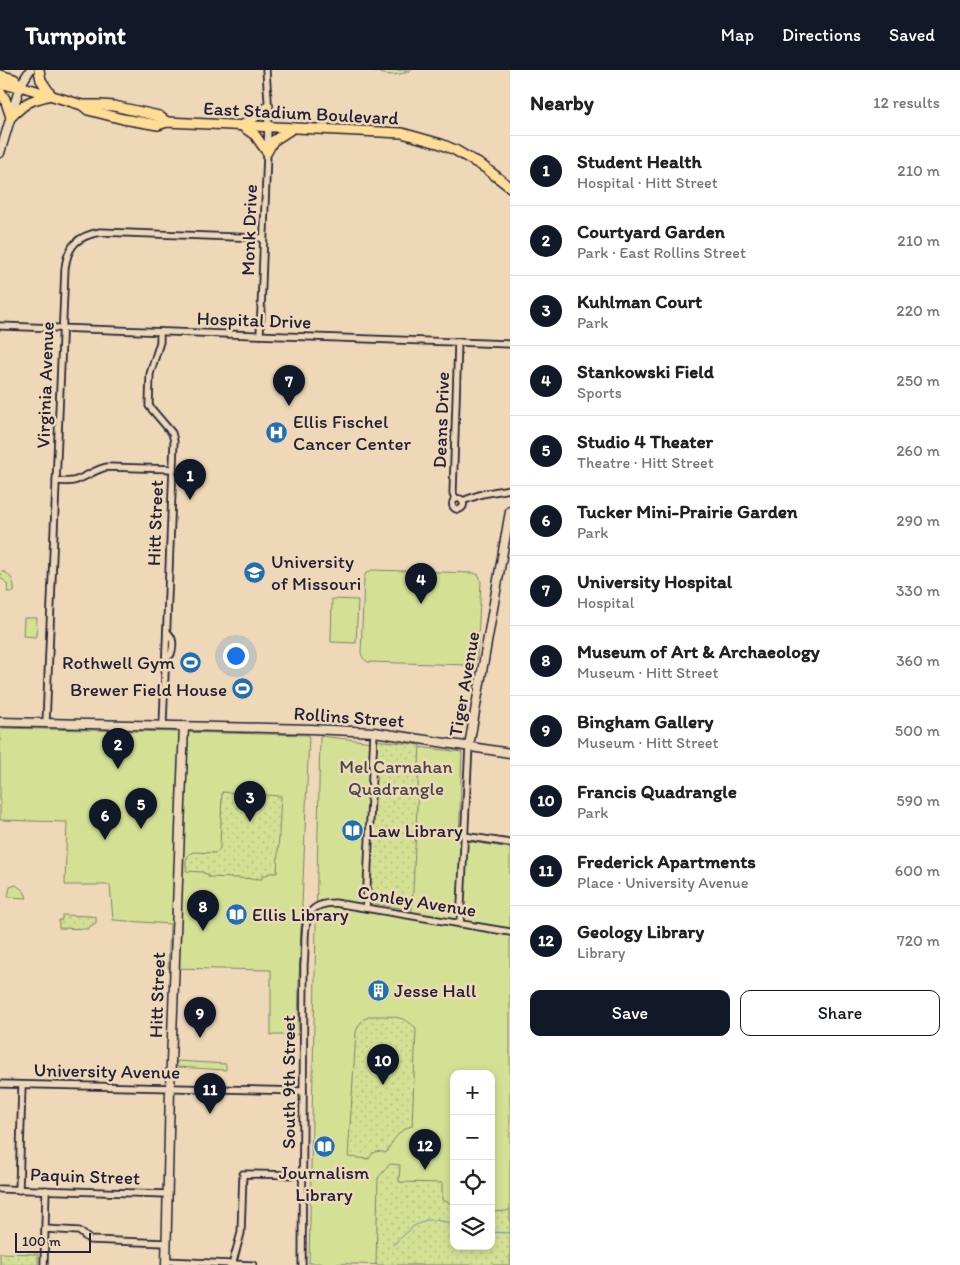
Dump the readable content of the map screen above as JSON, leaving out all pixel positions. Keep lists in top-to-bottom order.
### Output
{
  "streets": {
    "main road": ["East Stadium Boulevard"],
    "street": [
      "Monk Drive",
      "Hospital Drive",
      "Virginia Avenue",
      "Deans Drive",
      "Hitt Street",
      "Tiger Avenue",
      "Rollins Street",
      "Conley Avenue",
      "University Avenue",
      "South 9th Street",
      "Paquin Street"
    ]
  },
  "crossings": [
    ["East Stadium Boulevard", "Monk Drive"],
    ["Monk Drive", "Hospital Drive"],
    ["Monk Drive", "Virginia Avenue"],
    ["Hospital Drive", "Virginia Avenue"],
    ["Hospital Drive", "Deans Drive"],
    ["Hospital Drive", "Hitt Street"],
    ["Virginia Avenue", "Rollins Street"],
    ["Hitt Street", "Rollins Street"],
    ["Hitt Street", "University Avenue"],
    ["Hitt Street", "Paquin Street"],
    ["Tiger Avenue", "Rollins Street"],
    ["Tiger Avenue", "Conley Avenue"],
    ["Conley Avenue", "South 9th Street"],
    ["University Avenue", "South 9th Street"]
  ],
  "parks": ["Mel Carnahan Quadrangle"],
  "places": {
    "hospital": ["Ellis Fischel Cancer Center"],
    "school or university": ["University of Missouri"],
    "sports": ["Rothwell Gym", "Brewer Field House"],
    "library": ["Law Library", "Ellis Library", "Journalism Library"],
    "building": ["Jesse Hall"]
  },
  "scale_bar": "100 m",
  "page": {
    "header": "Turnpoint",
    "nav": ["Map", "Directions", "Saved"],
    "heading": ["Nearby", "12 results"],
    "list": [
      {
        "mark": "1",
        "name": "Student Health",
        "note": "Hospital · Hitt Street",
        "value": "210 m"
      },
      {
        "mark": "2",
        "name": "Courtyard Garden",
        "note": "Park · East Rollins Street",
        "value": "210 m"
      },
      {
        "mark": "3",
        "name": "Kuhlman Court",
        "note": "Park",
        "value": "220 m"
      },
      {
        "mark": "4",
        "name": "Stankowski Field",
        "note": "Sports",
        "value": "250 m"
      },
      {
        "mark": "5",
        "name": "Studio 4 Theater",
        "note": "Theatre · Hitt Street",
        "value": "260 m"
      },
      {
        "mark": "6",
        "name": "Tucker Mini-Prairie Garden",
        "note": "Park",
        "value": "290 m"
      },
      {
        "mark": "7",
        "name": "University Hospital",
        "note": "Hospital",
        "value": "330 m"
      },
      {
        "mark": "8",
        "name": "Museum of Art & Archaeology",
        "note": "Museum · Hitt Street",
        "value": "360 m"
      },
      {
        "mark": "9",
        "name": "Bingham Gallery",
        "note": "Museum · Hitt Street",
        "value": "500 m"
      },
      {
        "mark": "10",
        "name": "Francis Quadrangle",
        "note": "Park",
        "value": "590 m"
      },
      {
        "mark": "11",
        "name": "Frederick Apartments",
        "note": "Place · University Avenue",
        "value": "600 m"
      },
      {
        "mark": "12",
        "name": "Geology Library",
        "note": "Library",
        "value": "720 m"
      }
    ],
    "pins": [
      "7",
      "1",
      "4",
      "2",
      "3",
      "5",
      "6",
      "8",
      "9",
      "10",
      "11",
      "12"
    ],
    "buttons": ["Save", "Share"],
    "map_buttons": ["+", "−"],
    "scale": "100 m"
  }
}
